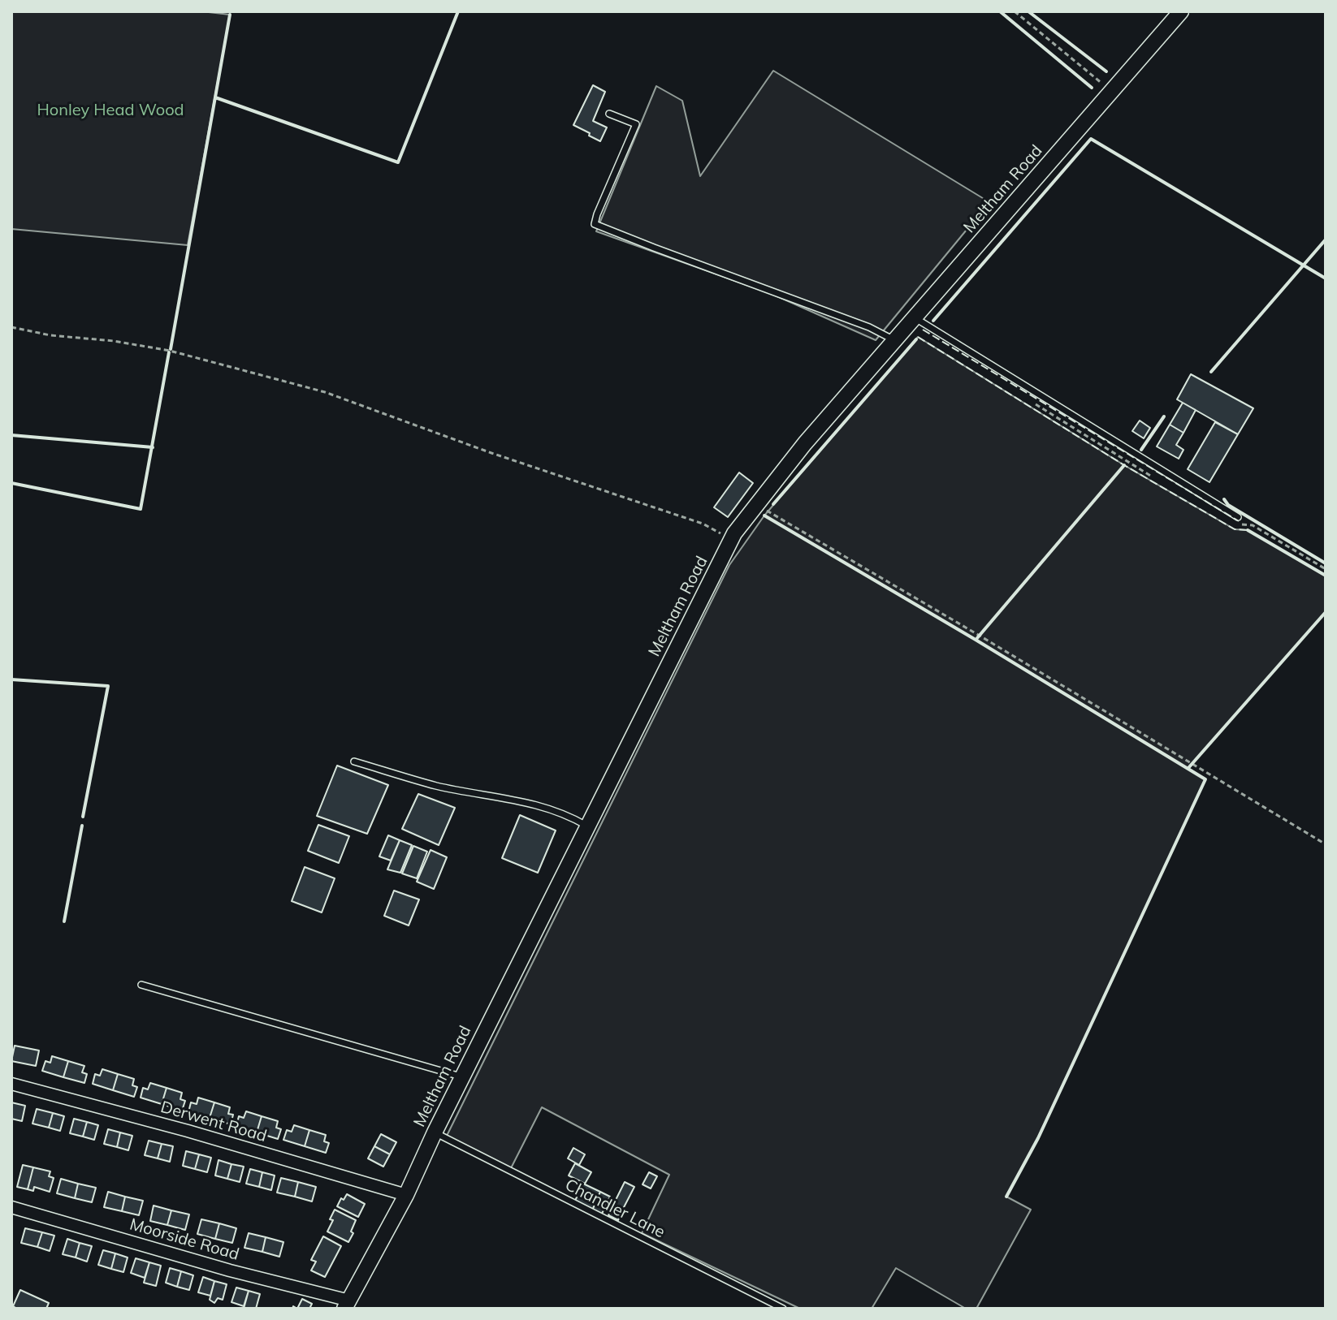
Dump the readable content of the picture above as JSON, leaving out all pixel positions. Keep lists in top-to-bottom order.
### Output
{
  "streets": {
    "street": ["Meltham Road", "Derwent Road", "Moorside Road"],
    "lane": ["Chandler Lane"]
  },
  "crossings": [
    ["Meltham Road", "Derwent Road"],
    ["Meltham Road", "Chandler Lane"],
    ["Meltham Road", "Moorside Road"]
  ],
  "parks": ["Honley Head Wood"]
}
